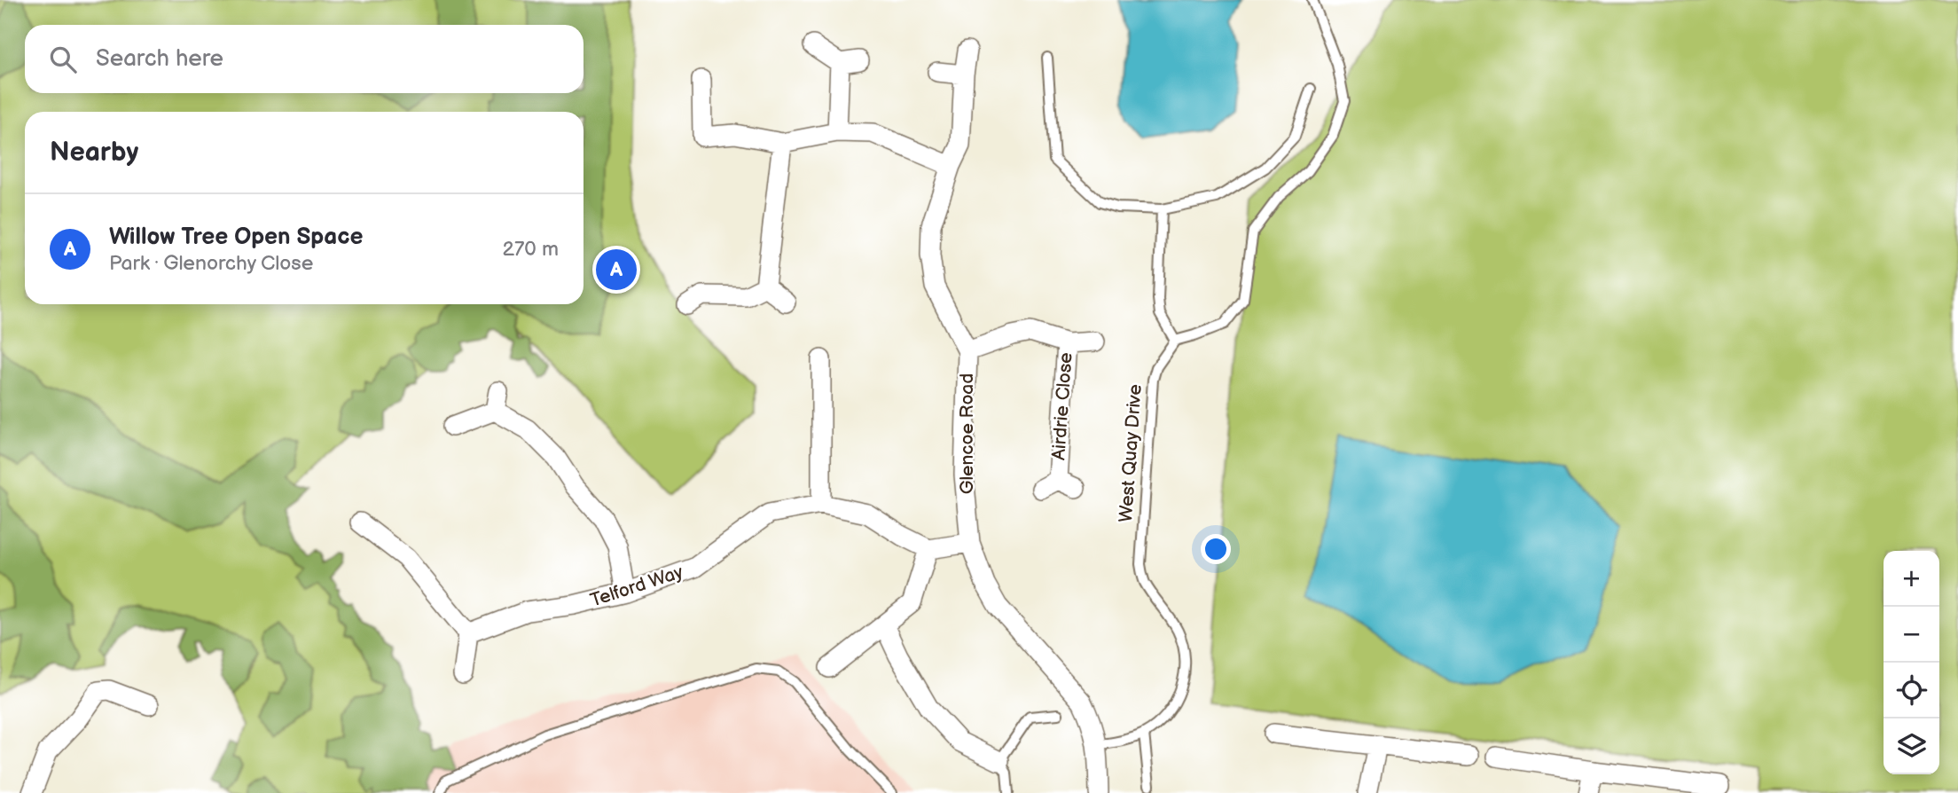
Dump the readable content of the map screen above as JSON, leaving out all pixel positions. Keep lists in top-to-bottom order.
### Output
{
  "streets": {
    "street": ["Airdrie Close", "Glencoe Road", "Telford Way"],
    "lane": ["West Quay Drive"]
  },
  "crossings": [
    ["Airdrie Close", "Glencoe Road"],
    ["Glencoe Road", "West Quay Drive"]
  ],
  "page": {
    "search": "Search here",
    "heading": "Nearby",
    "list": [
      {
        "mark": "A",
        "name": "Willow Tree Open Space",
        "note": "Park · Glenorchy Close",
        "value": "270 m"
      }
    ],
    "pins": "A",
    "map_buttons": ["+", "−"]
  }
}
